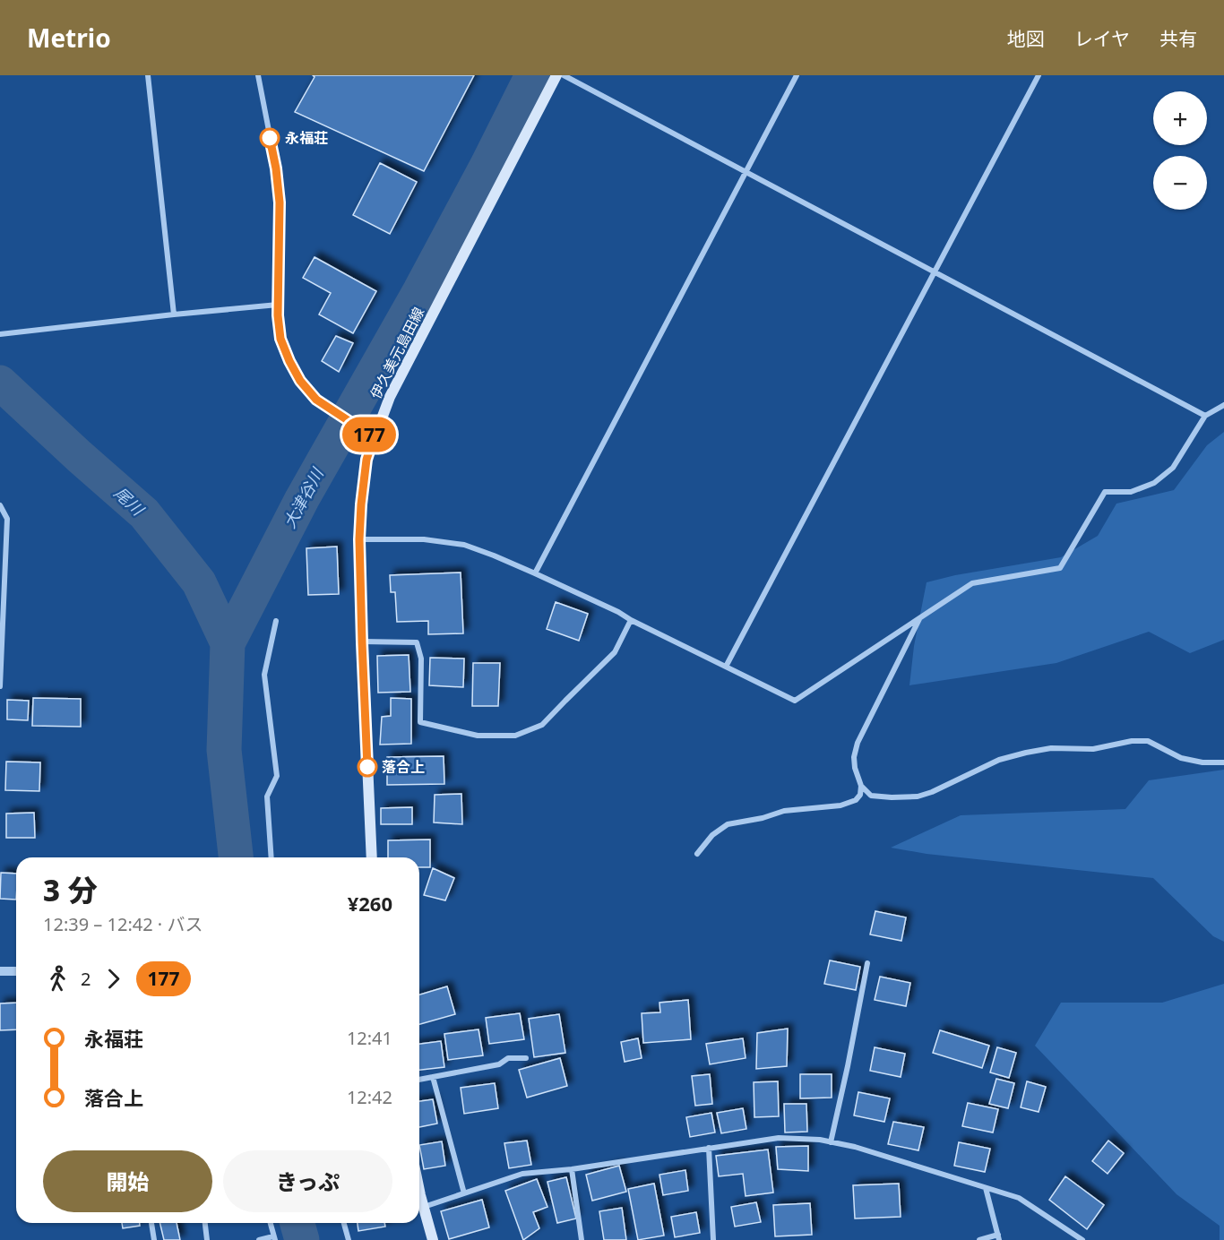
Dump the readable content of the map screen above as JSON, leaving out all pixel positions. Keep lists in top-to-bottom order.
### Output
{
  "streets": {
    "main road": ["伊久美元島田線"]
  },
  "water": ["大津谷川", "尾川"],
  "places": ["永福荘", "落合上"],
  "lines": ["bus line 177"],
  "page": {
    "header": "Metrio",
    "nav": ["地図", "レイヤ", "共有"],
    "on_map": "177",
    "map_buttons": ["+", "−"],
    "heading": ["3 分", "12:39 – 12:42 · バス", "¥260"],
    "legs": ["2", "177"],
    "list": [
      {
        "name": "永福荘",
        "value": "12:41"
      },
      {
        "name": "落合上",
        "value": "12:42"
      }
    ],
    "buttons": ["開始", "きっぷ"]
  }
}
